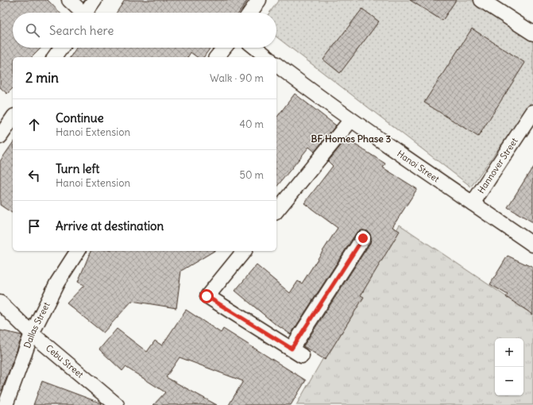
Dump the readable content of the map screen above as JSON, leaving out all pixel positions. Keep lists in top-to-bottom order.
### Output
{
  "streets": {
    "street": [
      "Hannover Street",
      "Hanoi Street",
      "Dallas Street",
      "Cebu Street"
    ]
  },
  "crossings": [
    ["Hannover Street", "Hanoi Street"],
    ["Dallas Street", "Cebu Street"]
  ],
  "districts": ["BF Homes Phase 3"],
  "page": {
    "search": "Search here",
    "heading": ["2 min", "Walk · 90 m"],
    "list": [
      ["Continue", "Hanoi Extension", "40 m"],
      ["Turn left", "Hanoi Extension", "50 m"],
      "Arrive at destination"
    ],
    "map_buttons": ["+", "−"]
  }
}
